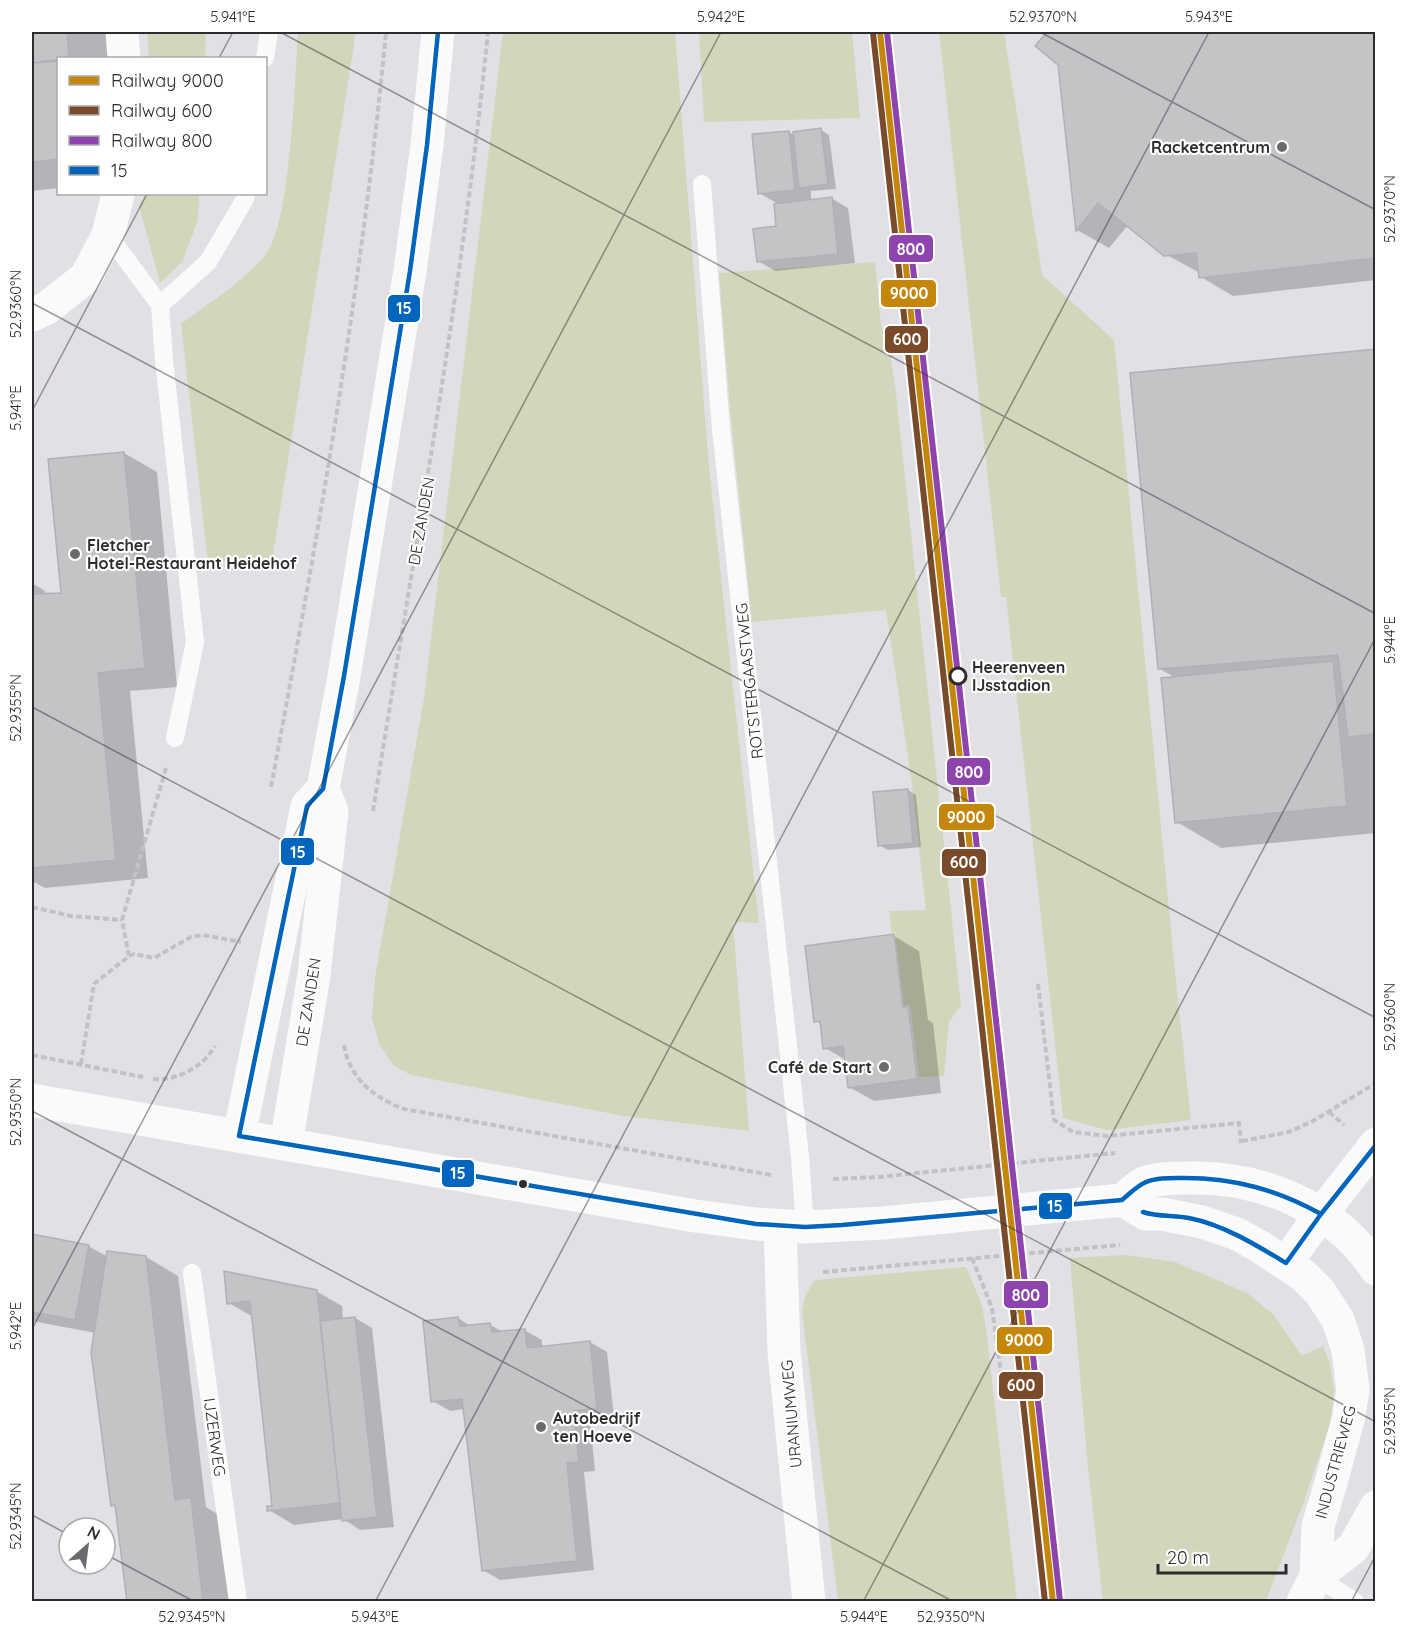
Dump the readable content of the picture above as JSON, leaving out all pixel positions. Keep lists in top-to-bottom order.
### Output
{
  "streets": {
    "main road": ["DE ZANDEN", "URANIUMWEG", "INDUSTRIEWEG"],
    "lane": ["ROTSTERGAASTWEG", "IJZERWEG"]
  },
  "crossings": [
    ["ROTSTERGAASTWEG", "URANIUMWEG"]
  ],
  "places": [
    "Racketcentrum",
    "Fletcher Hotel-Restaurant Heidehof",
    "Heerenveen IJsstadion",
    "Café de Start",
    "Autobedrijf ten Hoeve"
  ],
  "lines": [
    "rail line 9000",
    "rail line 800",
    "transit line 15",
    "rail line 600"
  ],
  "legend": [
    "Railway 9000",
    "Railway 600",
    "Railway 800",
    "15"
  ],
  "scale_bar": "20 m",
  "north": "top right",
  "coordinates": [
    "5.941°E",
    "5.942°E",
    "52.9370°N",
    "5.943°E",
    "52.9360°N",
    "5.944°E",
    "52.9355°N",
    "52.9350°N",
    "52.9345°N"
  ]
}
